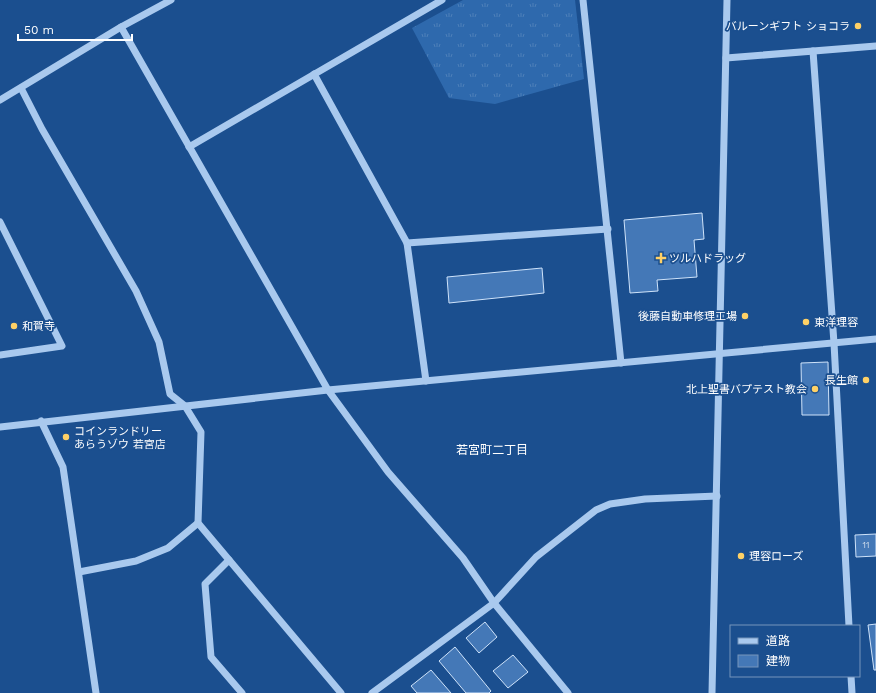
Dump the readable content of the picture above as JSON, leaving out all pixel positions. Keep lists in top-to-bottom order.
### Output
{
  "districts": ["若宮町二丁目"],
  "places": {
    "other": [
      "バルーンギフト ショコラ",
      "後藤自動車修理工場",
      "東洋理容",
      "和賀寺",
      "長生館",
      "北上聖書バプテスト教会",
      "コインランドリー あらうゾウ 若宮店",
      "理容ローズ"
    ],
    "health": ["ツルハドラッグ"]
  },
  "house_numbers": ["11"],
  "legend": ["道路", "建物"],
  "scale_bar": "50 m"
}
